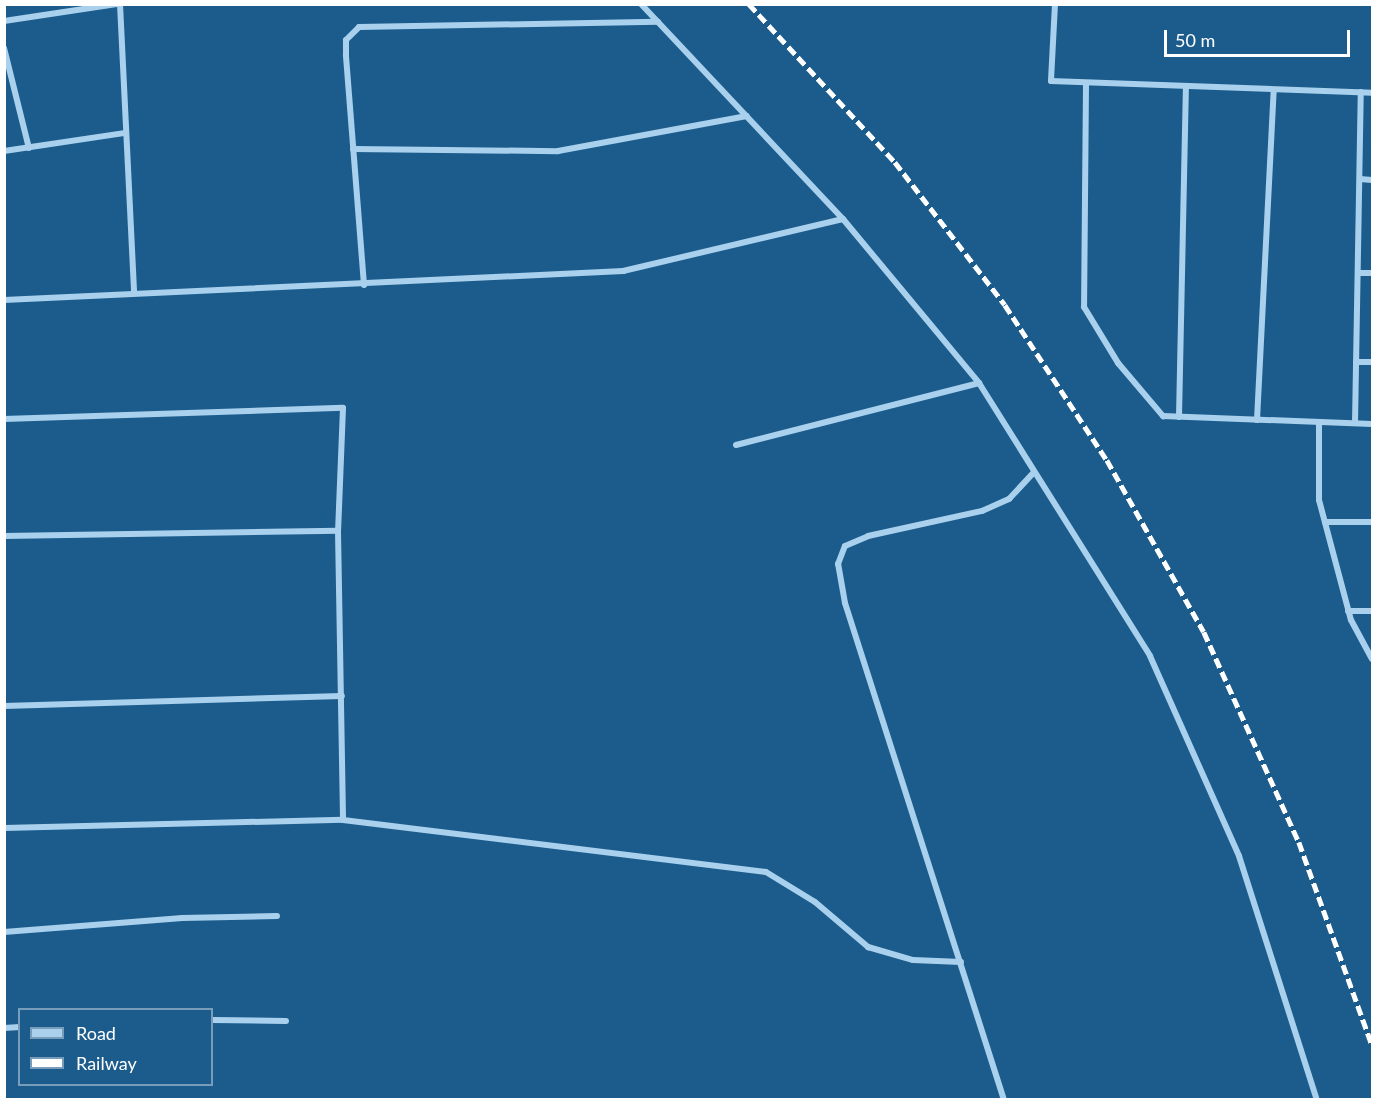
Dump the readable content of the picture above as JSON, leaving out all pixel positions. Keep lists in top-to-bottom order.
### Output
{
  "legend": ["Road", "Railway"],
  "scale_bar": "50 m"
}
